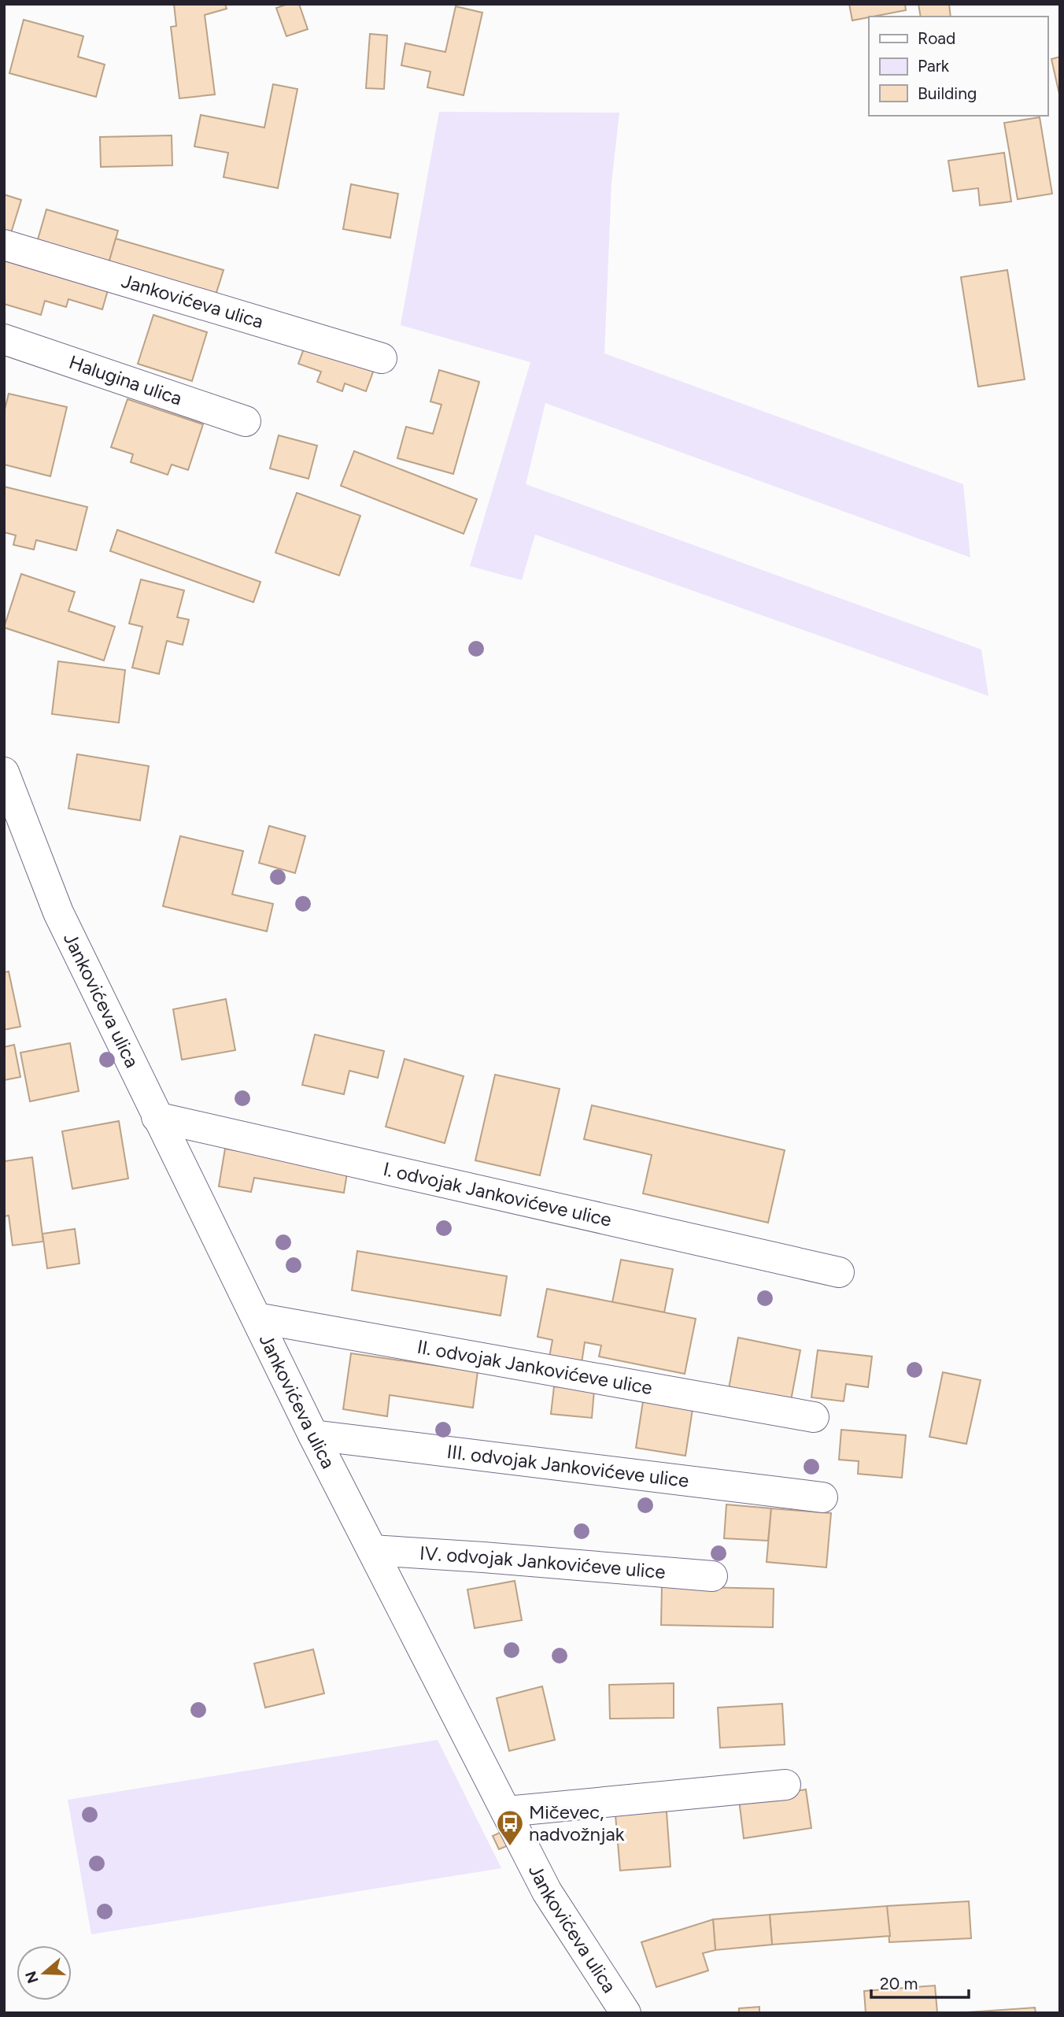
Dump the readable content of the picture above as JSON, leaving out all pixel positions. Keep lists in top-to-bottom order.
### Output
{
  "streets": {
    "street": [
      "Jankovićeva ulica",
      "Halugina ulica",
      "I. odvojak Jankovićeve ulice",
      "II. odvojak Jankovićeve ulice",
      "III. odvojak Jankovićeve ulice",
      "IV. odvojak Jankovićeve ulice"
    ]
  },
  "crossings": [
    ["Jankovićeva ulica", "I. odvojak Jankovićeve ulice"],
    ["Jankovićeva ulica", "II. odvojak Jankovićeve ulice"],
    ["Jankovićeva ulica", "III. odvojak Jankovićeve ulice"],
    ["Jankovićeva ulica", "IV. odvojak Jankovićeve ulice"]
  ],
  "places": {
    "bus stop": ["Mičevec, nadvožnjak"]
  },
  "legend": ["Road", "Park", "Building"],
  "scale_bar": "20 m",
  "north": "left"
}
